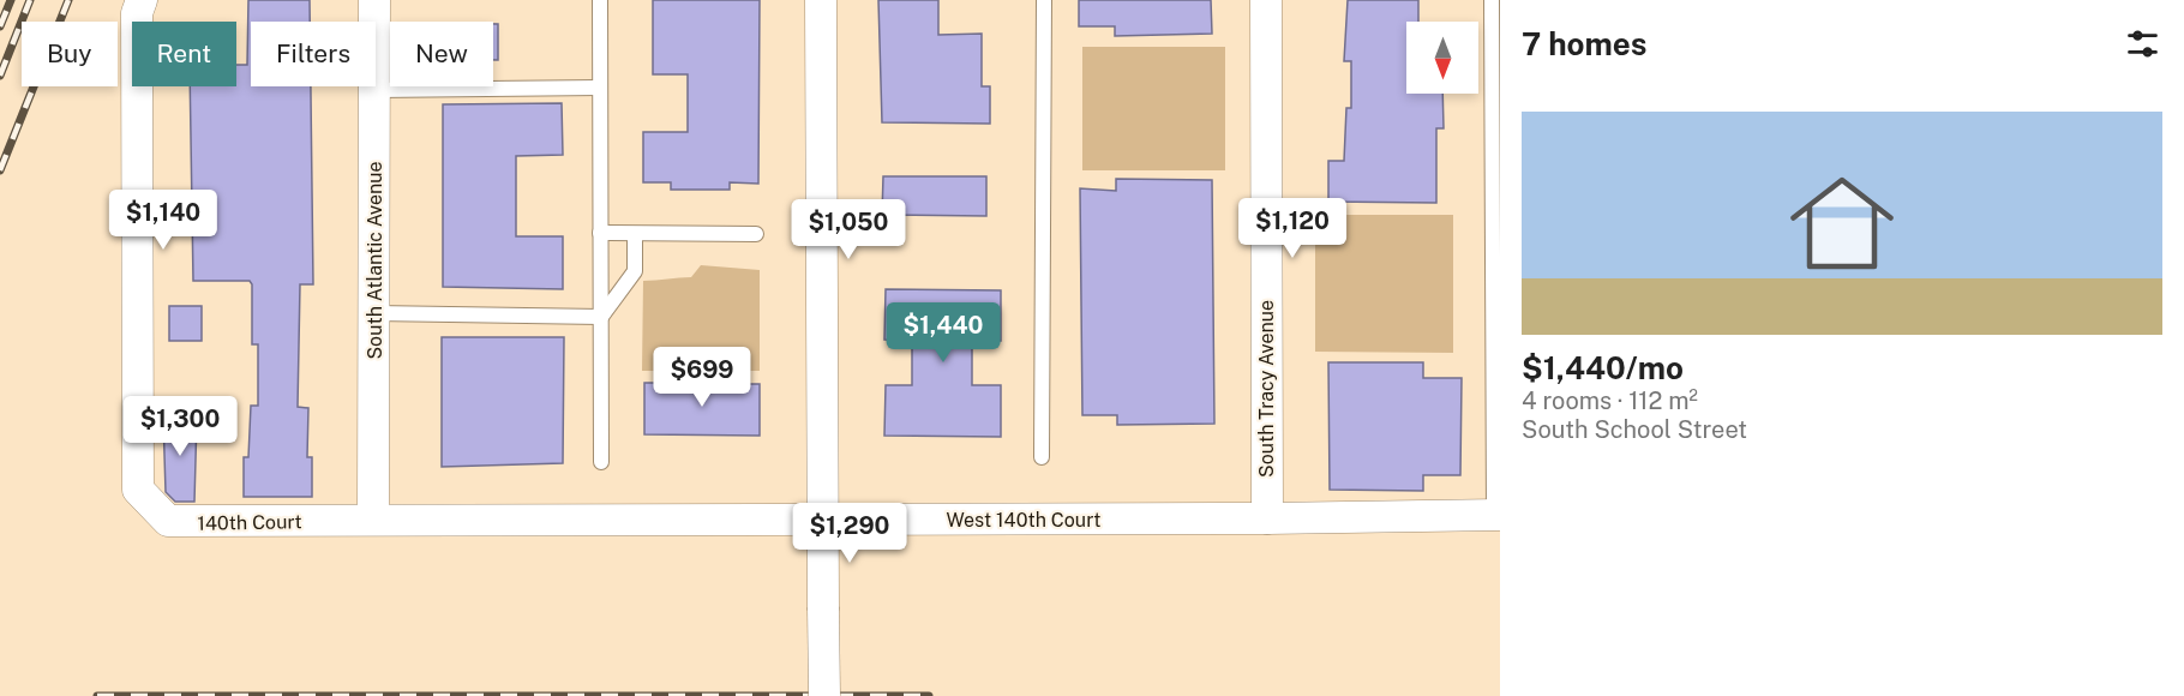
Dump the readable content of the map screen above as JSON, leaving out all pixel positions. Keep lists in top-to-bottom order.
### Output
{
  "streets": {
    "street": [
      "South Atlantic Avenue",
      "South Tracy Avenue",
      "West 140th Court",
      "140th Court"
    ]
  },
  "crossings": [
    ["South Atlantic Avenue", "West 140th Court"],
    ["South Atlantic Avenue", "140th Court"],
    ["South Tracy Avenue", "West 140th Court"],
    ["West 140th Court", "140th Court"]
  ],
  "north": "bottom",
  "page": {
    "heading": "7 homes",
    "chip": [
      "Buy",
      "Rent",
      "Filters",
      "New"
    ],
    "list": [
      {
        "name": "$1,440/mo",
        "note": "4 rooms · 112 m² · South School Street"
      }
    ],
    "price": [
      "$1,140",
      "$1,120",
      "$1,050",
      "$1,440",
      "$699",
      "$1,300",
      "$1,290"
    ]
  }
}
